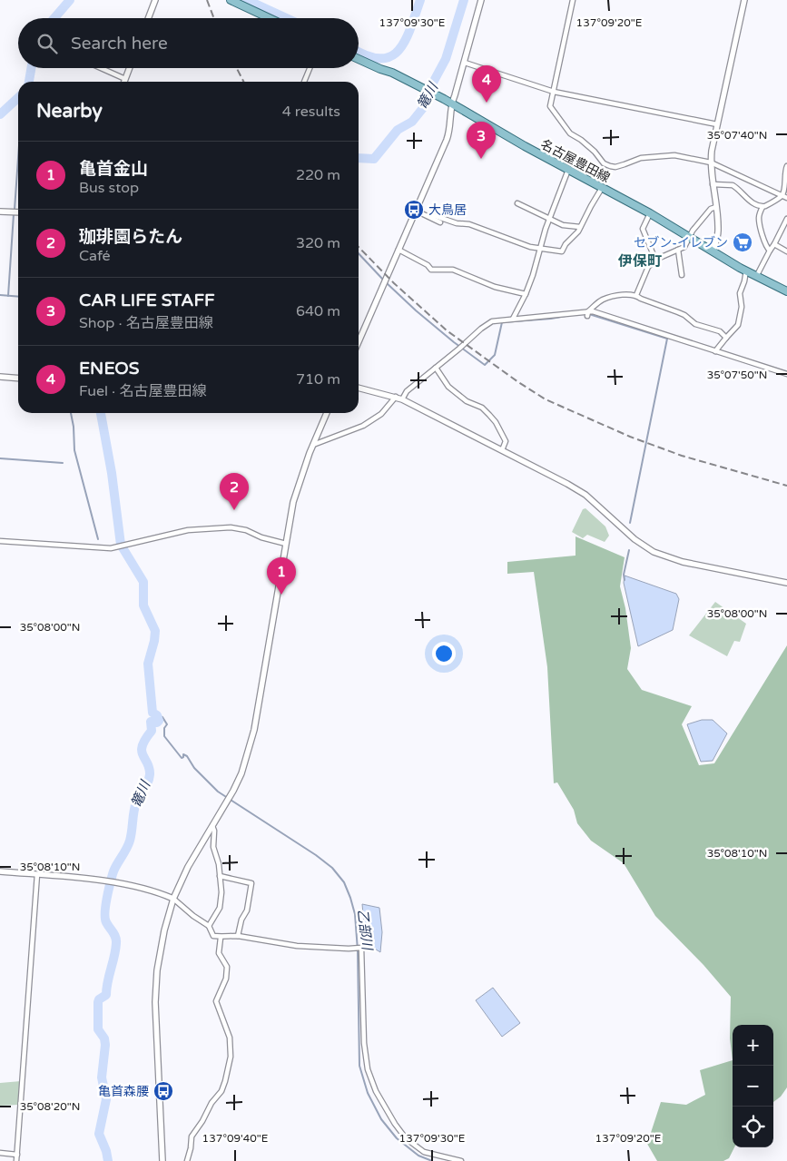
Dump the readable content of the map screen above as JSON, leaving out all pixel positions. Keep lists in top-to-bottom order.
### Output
{
  "streets": {
    "main road": ["名古屋豊田線"]
  },
  "districts": ["伊保町"],
  "water": ["篭川", "乙部川"],
  "places": {
    "bus stop": ["大鳥居", "亀首森腰"],
    "supermarket": ["セブン-イレブン"]
  },
  "page": {
    "search": "Search here",
    "pins": [
      "4",
      "3",
      "2",
      "1"
    ],
    "heading": ["Nearby", "4 results"],
    "list": [
      {
        "mark": "1",
        "name": "亀首金山",
        "note": "Bus stop",
        "value": "220 m"
      },
      {
        "mark": "2",
        "name": "珈琲園らたん",
        "note": "Café",
        "value": "320 m"
      },
      {
        "mark": "3",
        "name": "CAR LIFE STAFF",
        "note": "Shop · 名古屋豊田線",
        "value": "640 m"
      },
      {
        "mark": "4",
        "name": "ENEOS",
        "note": "Fuel · 名古屋豊田線",
        "value": "710 m"
      }
    ],
    "map_buttons": ["+", "−"]
  },
  "coordinates": [
    "137°09'30\"E",
    "137°09'20\"E",
    "35°07'40\"N",
    "35°07'50\"N",
    "35°08'00\"N",
    "35°08'10\"N",
    "35°08'20\"N",
    "137°09'40\"E"
  ]
}
